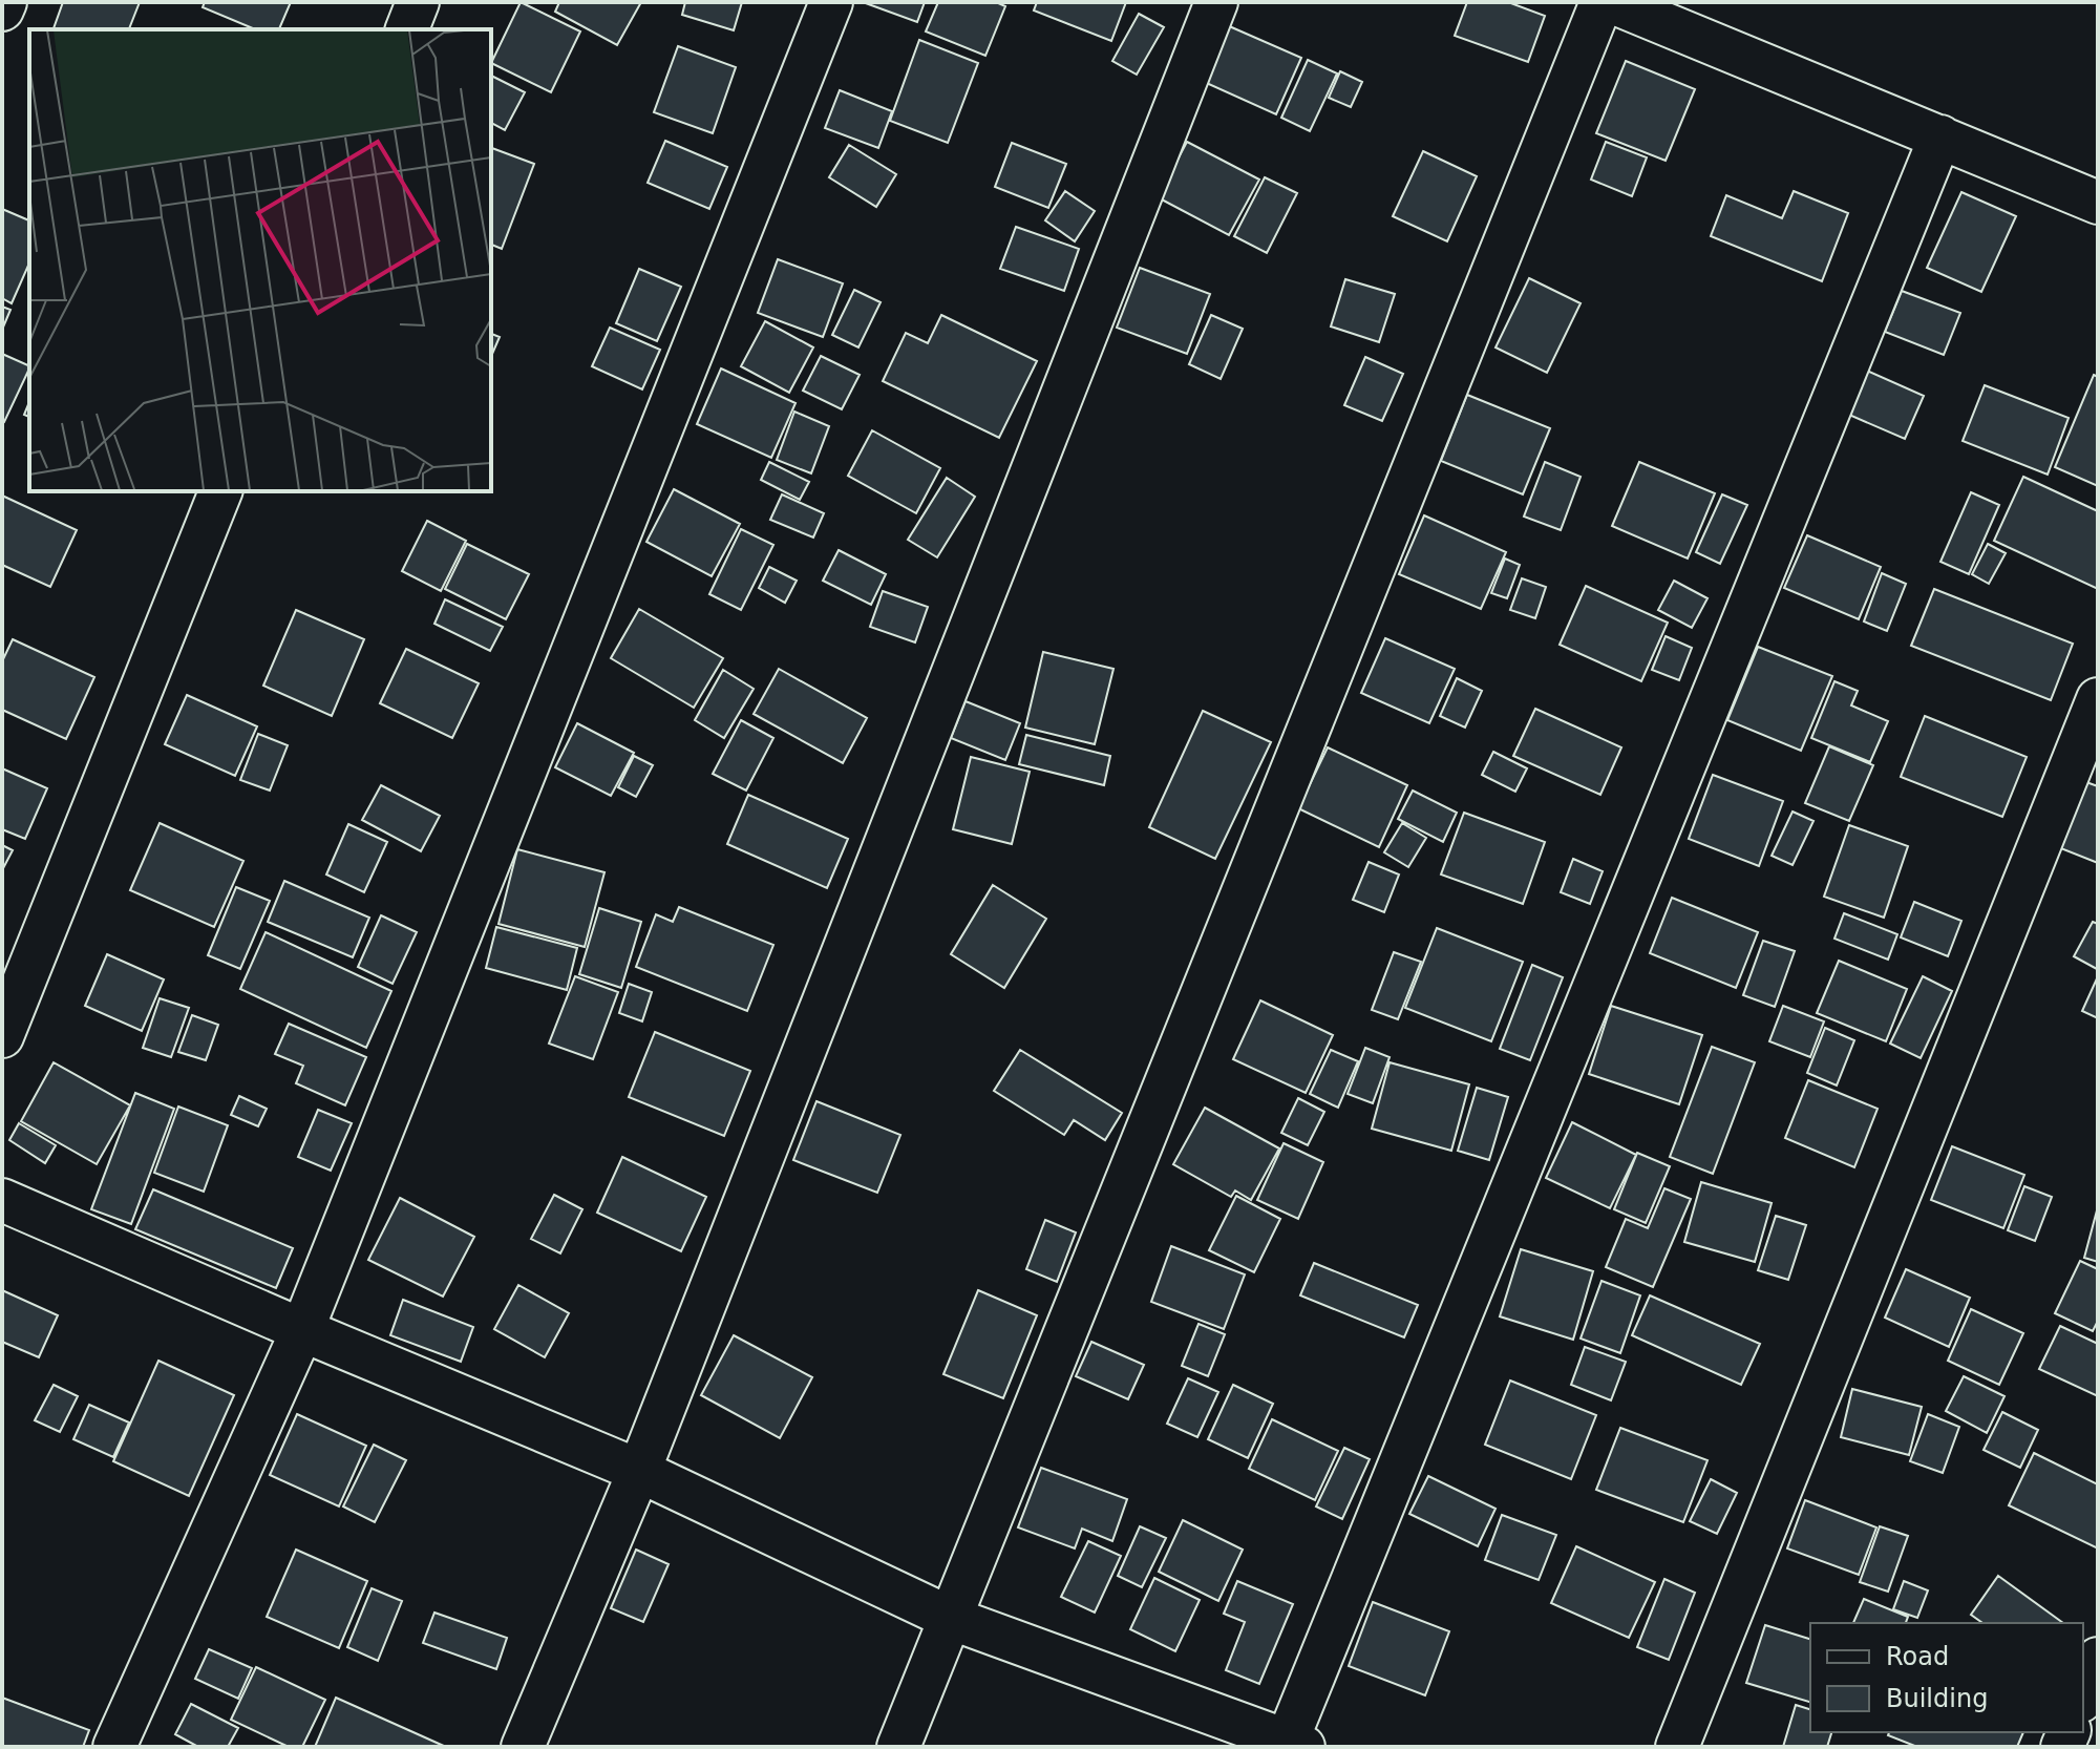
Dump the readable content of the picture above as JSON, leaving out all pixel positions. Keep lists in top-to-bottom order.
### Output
{
  "legend": ["Road", "Building"]
}
